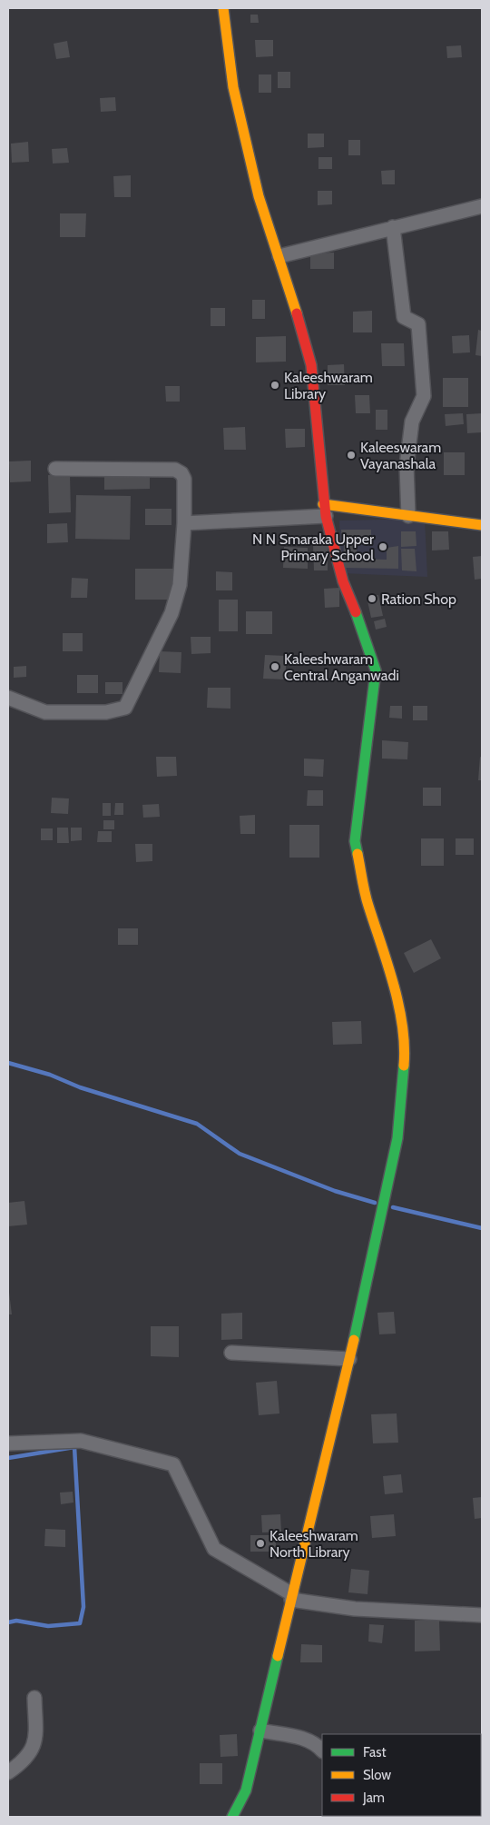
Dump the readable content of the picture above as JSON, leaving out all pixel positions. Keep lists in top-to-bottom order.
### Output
{
  "places": [
    "Kaleeshwaram Library",
    "Kaleeswaram Vayanashala",
    "N N Smaraka Upper Primary School",
    "Ration Shop",
    "Kaleeshwaram Central Anganwadi",
    "Kaleeshwaram North Library"
  ],
  "legend": ["Fast", "Slow", "Jam"]
}
